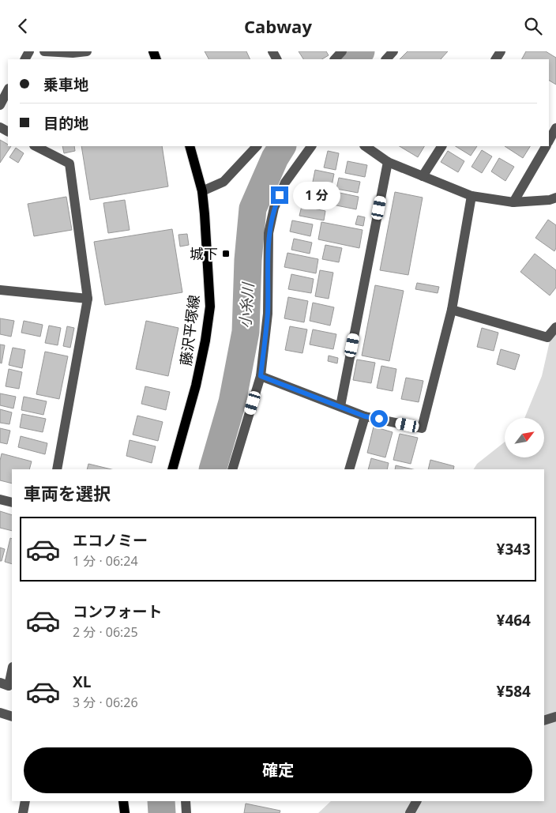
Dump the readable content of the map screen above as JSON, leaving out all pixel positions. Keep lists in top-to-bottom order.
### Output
{
  "streets": {
    "main road": ["藤沢平塚線"]
  },
  "water": ["小糸川"],
  "places": {
    "transit": ["城下"]
  },
  "north": "top right",
  "page": {
    "header": "Cabway",
    "banner": ["乗車地", "目的地"],
    "bubble": "1 分",
    "heading": "車両を選択",
    "list": [
      {
        "name": "エコノミー",
        "note": "1 分 · 06:24",
        "value": "¥343"
      },
      {
        "name": "コンフォート",
        "note": "2 分 · 06:25",
        "value": "¥464"
      },
      {
        "name": "XL",
        "note": "3 分 · 06:26",
        "value": "¥584"
      }
    ],
    "buttons": "確定"
  }
}
